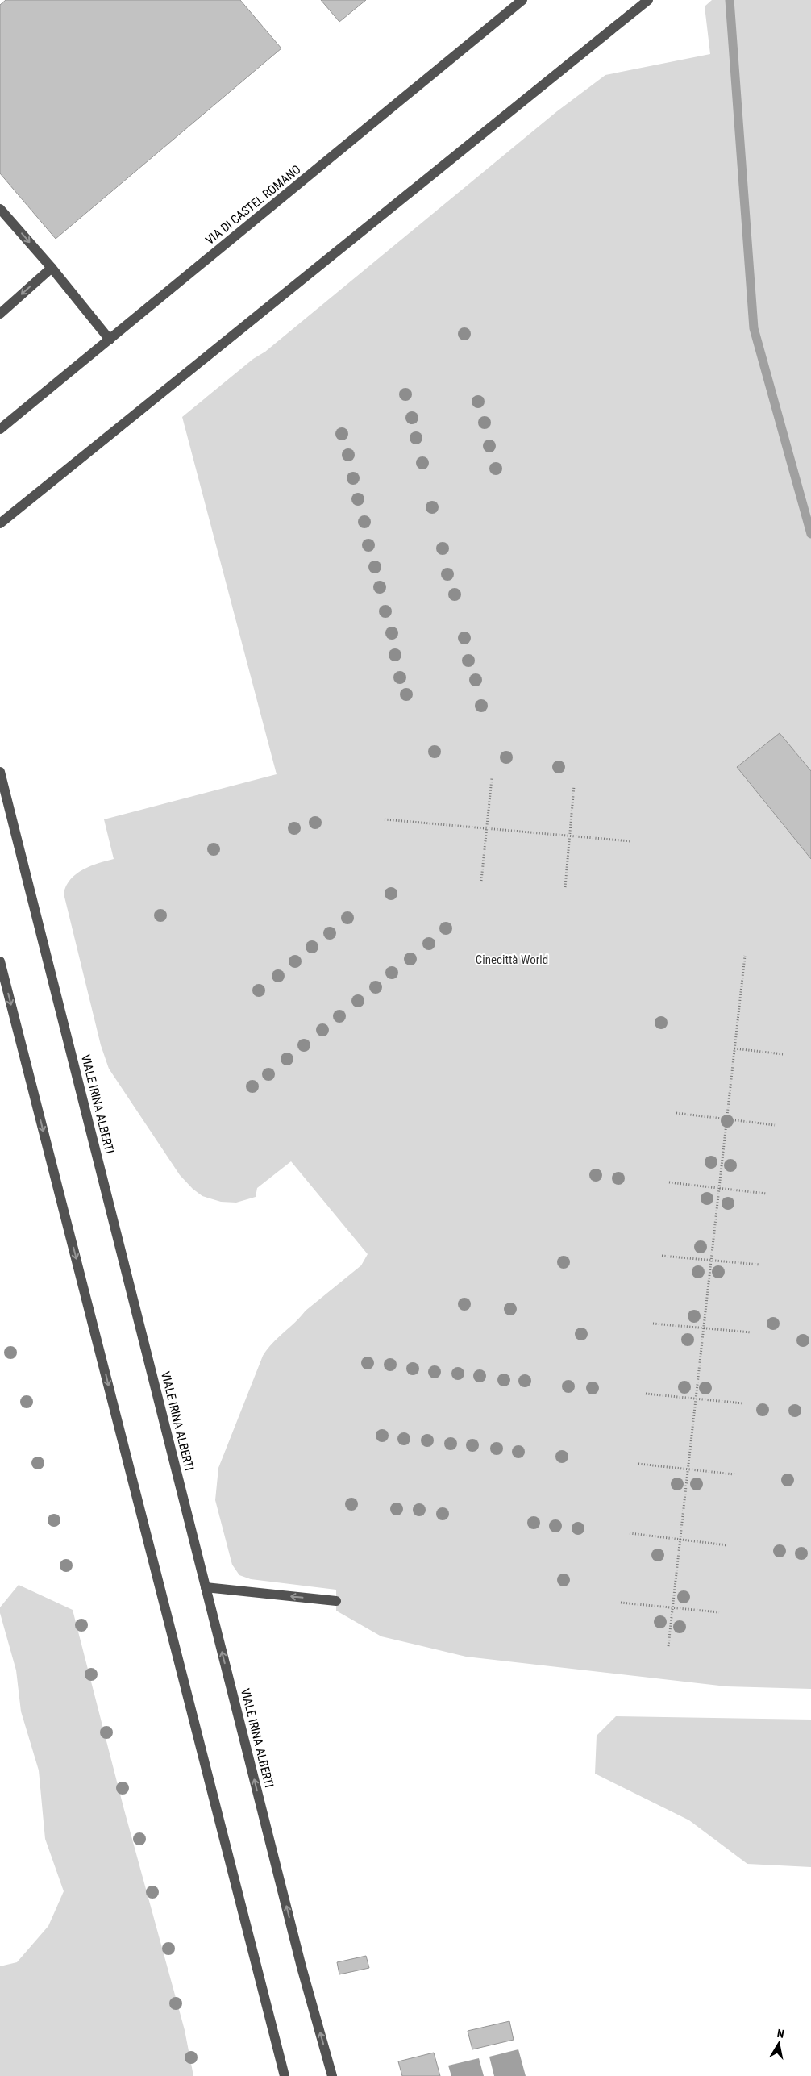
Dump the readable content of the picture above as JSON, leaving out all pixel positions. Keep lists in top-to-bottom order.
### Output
{
  "streets": {
    "street": ["VIA DI CASTEL ROMANO", "VIALE IRINA ALBERTI"]
  },
  "parks": ["Cinecittà World"],
  "north": "top"
}
